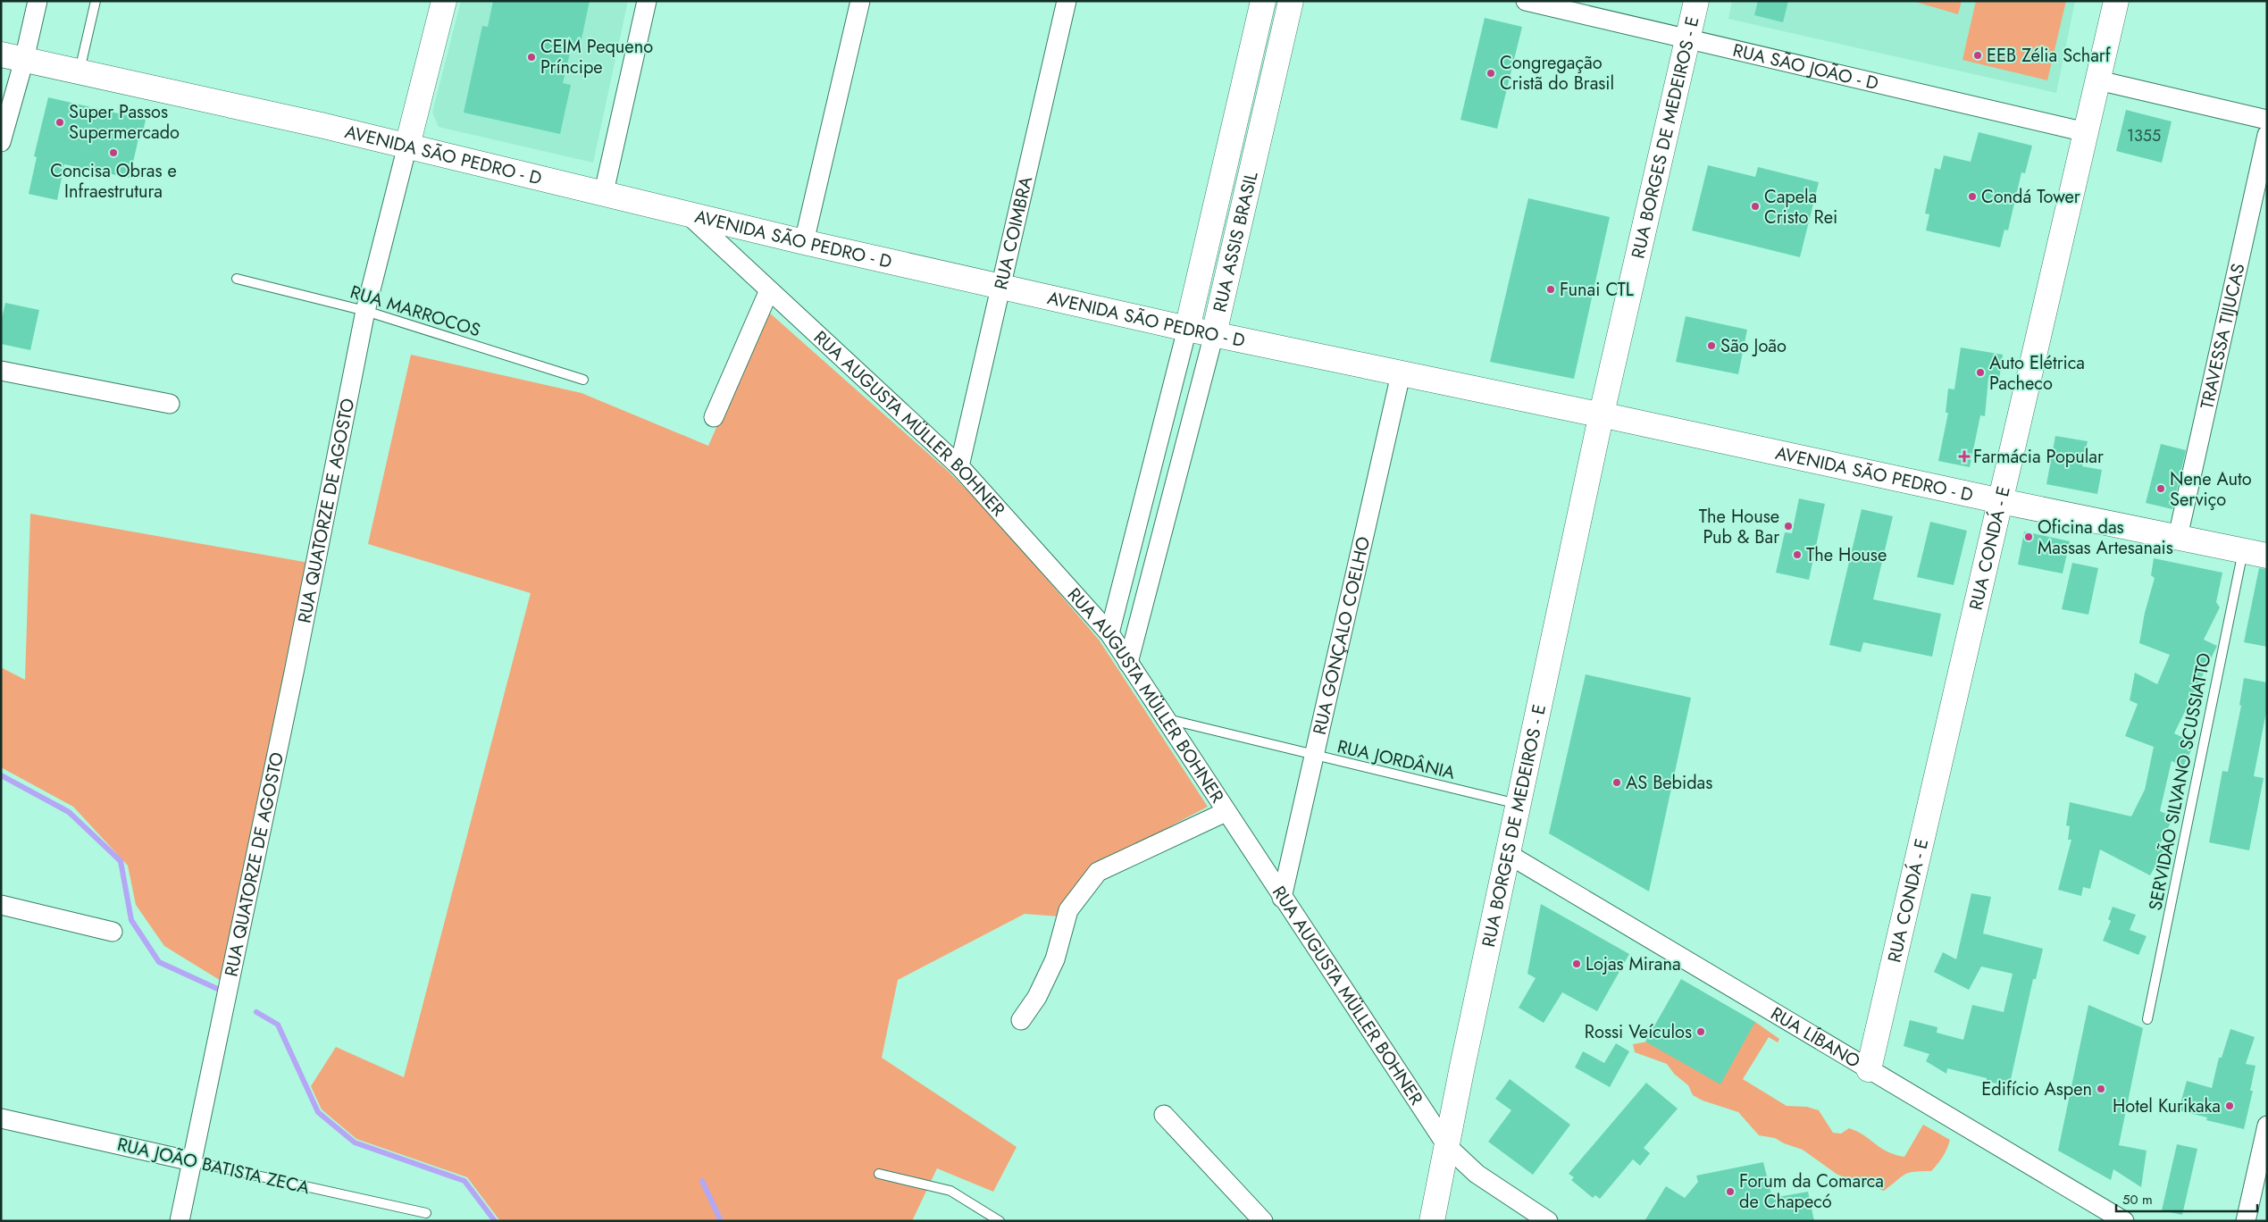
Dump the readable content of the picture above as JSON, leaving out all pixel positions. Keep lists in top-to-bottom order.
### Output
{
  "streets": {
    "street": [
      "RUA SÃO JOÃO - D",
      "RUA BORGES DE MEDEIROS - E",
      "AVENIDA SÃO PEDRO - D",
      "RUA COIMBRA",
      "RUA ASSIS BRASIL",
      "TRAVESSA TIJUCAS",
      "RUA AUGUSTA MÜLLER BOHNER",
      "RUA QUATORZE DE AGOSTO",
      "RUA CONDÁ - E",
      "RUA GONÇALO COELHO",
      "RUA LÍBANO",
      "RUA JOÃO BATISTA ZECA"
    ],
    "lane": ["RUA MARROCOS", "RUA JORDÂNIA", "SERVIDÃO SILVANO SCUSSIATTO"]
  },
  "crossings": [
    ["RUA SÃO JOÃO - D", "RUA BORGES DE MEDEIROS - E"],
    ["RUA SÃO JOÃO - D", "RUA CONDÁ - E"],
    ["RUA BORGES DE MEDEIROS - E", "AVENIDA SÃO PEDRO - D"],
    ["RUA BORGES DE MEDEIROS - E", "RUA AUGUSTA MÜLLER BOHNER"],
    ["RUA BORGES DE MEDEIROS - E", "RUA JORDÂNIA"],
    ["RUA BORGES DE MEDEIROS - E", "RUA LÍBANO"],
    ["AVENIDA SÃO PEDRO - D", "RUA COIMBRA"],
    ["AVENIDA SÃO PEDRO - D", "RUA ASSIS BRASIL"],
    ["AVENIDA SÃO PEDRO - D", "TRAVESSA TIJUCAS"],
    ["AVENIDA SÃO PEDRO - D", "RUA AUGUSTA MÜLLER BOHNER"],
    ["AVENIDA SÃO PEDRO - D", "RUA QUATORZE DE AGOSTO"],
    ["AVENIDA SÃO PEDRO - D", "RUA CONDÁ - E"],
    ["AVENIDA SÃO PEDRO - D", "RUA GONÇALO COELHO"],
    ["AVENIDA SÃO PEDRO - D", "SERVIDÃO SILVANO SCUSSIATTO"],
    ["RUA COIMBRA", "RUA AUGUSTA MÜLLER BOHNER"],
    ["RUA ASSIS BRASIL", "RUA AUGUSTA MÜLLER BOHNER"],
    ["RUA MARROCOS", "RUA QUATORZE DE AGOSTO"],
    ["RUA AUGUSTA MÜLLER BOHNER", "RUA GONÇALO COELHO"],
    ["RUA AUGUSTA MÜLLER BOHNER", "RUA JORDÂNIA"],
    ["RUA QUATORZE DE AGOSTO", "RUA JOÃO BATISTA ZECA"],
    ["RUA CONDÁ - E", "RUA LÍBANO"],
    ["RUA GONÇALO COELHO", "RUA JORDÂNIA"]
  ],
  "places": {
    "other": [
      "EEB Zélia Scharf",
      "CEIM Pequeno Príncipe",
      "Congregação Cristã do Brasil",
      "Super Passos Supermercado",
      "Concisa Obras e Infraestrutura",
      "Condá Tower",
      "Capela Cristo Rei",
      "Funai CTL",
      "São João",
      "Auto Elétrica Pacheco",
      "Nene Auto Serviço",
      "The House Pub & Bar",
      "Oficina das Massas Artesanais",
      "The House",
      "AS Bebidas",
      "Lojas Mirana",
      "Rossi Veículos",
      "Edifício Aspen",
      "Hotel Kurikaka",
      "Forum da Comarca de Chapecó"
    ],
    "health": ["Farmácia Popular"]
  },
  "house_numbers": ["1355"],
  "scale_bar": "50 m"
}
